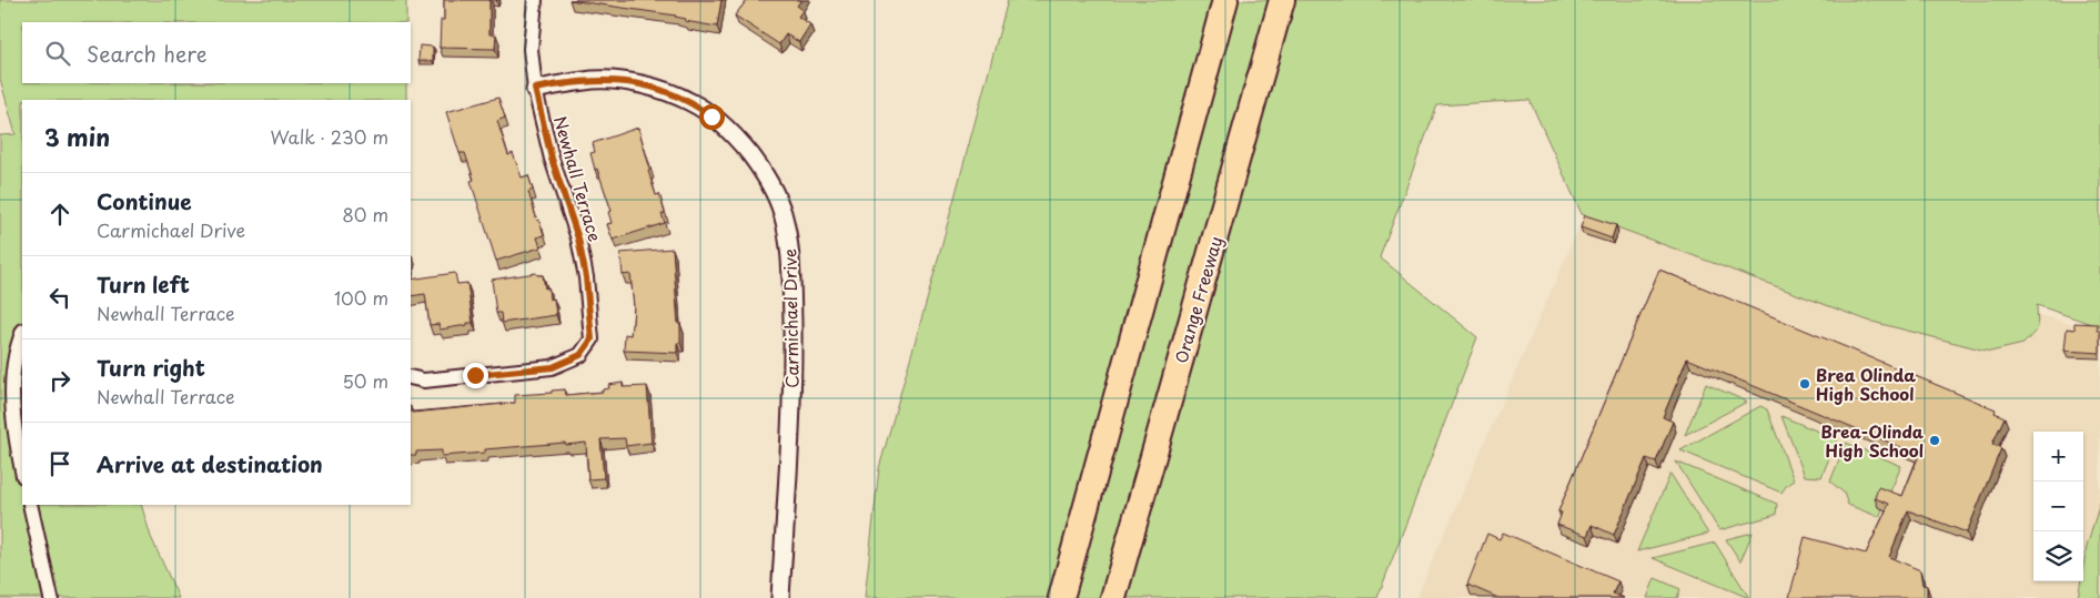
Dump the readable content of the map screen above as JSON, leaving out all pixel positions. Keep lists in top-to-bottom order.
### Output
{
  "streets": {
    "highway": ["Orange Freeway"],
    "street": ["Newhall Terrace", "Carmichael Drive"]
  },
  "crossings": [
    ["Newhall Terrace", "Carmichael Drive"]
  ],
  "places": ["Brea Olinda High School", "Brea-Olinda High School"],
  "page": {
    "search": "Search here",
    "heading": ["3 min", "Walk · 230 m"],
    "list": [
      ["Continue", "Carmichael Drive", "80 m"],
      ["Turn left", "Newhall Terrace", "100 m"],
      ["Turn right", "Newhall Terrace", "50 m"],
      "Arrive at destination"
    ],
    "map_buttons": ["+", "−"]
  }
}
